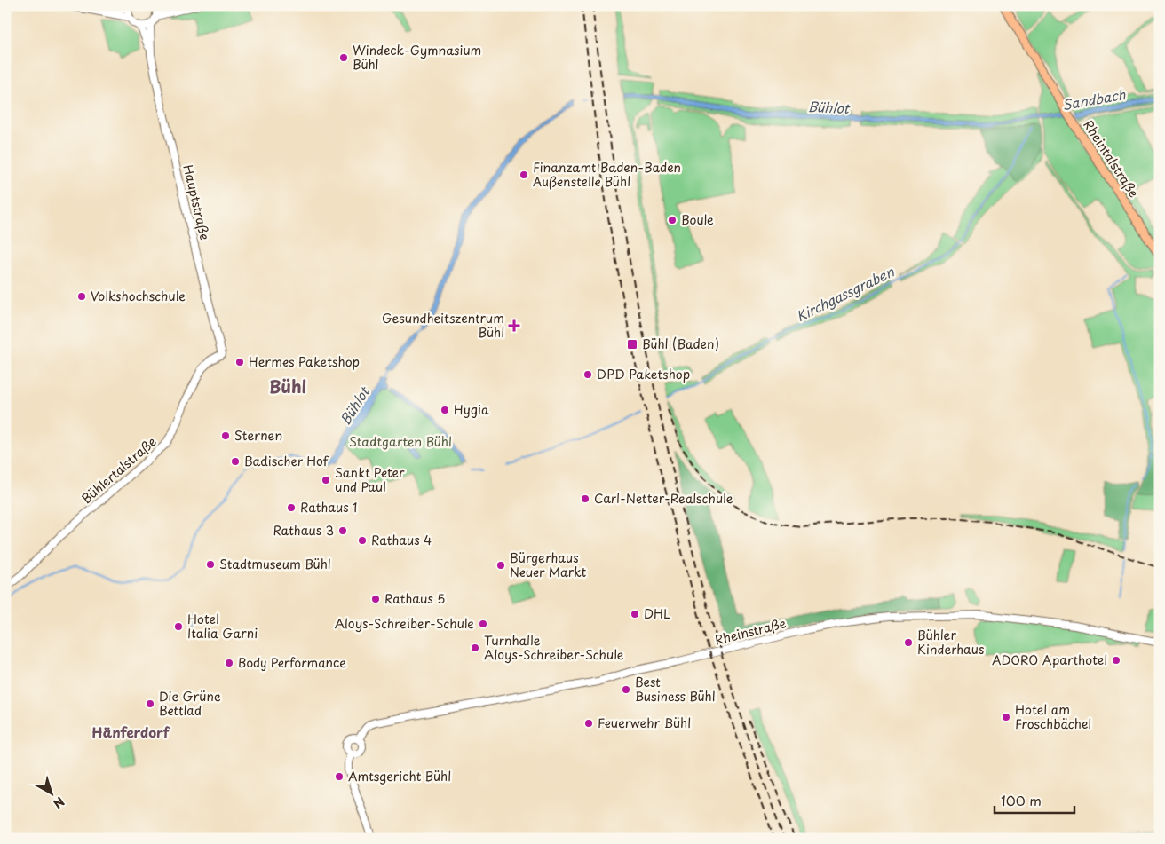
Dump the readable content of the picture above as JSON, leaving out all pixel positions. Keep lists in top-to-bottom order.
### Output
{
  "streets": {
    "main road": ["Rheintalstraße"],
    "street": ["Hauptstraße", "Bühlertalstraße", "Rheinstraße"]
  },
  "crossings": [
    ["Hauptstraße", "Bühlertalstraße"]
  ],
  "districts": ["Bühl", "Hänferdorf"],
  "water": ["Sandbach", "Bühlot", "Kirchgassgraben"],
  "parks": ["Stadtgarten Bühl"],
  "places": {
    "other": [
      "Windeck-Gymnasium Bühl",
      "Finanzamt Baden-Baden Außenstelle Bühl",
      "Boule",
      "Volkshochschule",
      "Hermes Paketshop",
      "DPD Paketshop",
      "Hygia",
      "Sternen",
      "Badischer Hof",
      "Sankt Peter und Paul",
      "Carl-Netter-Realschule",
      "Rathaus 1",
      "Rathaus 3",
      "Rathaus 4",
      "Stadtmuseum Bühl",
      "Bürgerhaus Neuer Markt",
      "Rathaus 5",
      "DHL",
      "Aloys-Schreiber-Schule",
      "Hotel Italia Garni",
      "Bühler Kinderhaus",
      "Turnhalle Aloys-Schreiber-Schule",
      "ADORO Aparthotel",
      "Body Performance",
      "Best Business Bühl",
      "Die Grüne Bettlad",
      "Hotel am Froschbächel",
      "Feuerwehr Bühl",
      "Amtsgericht Bühl"
    ],
    "health": ["Gesundheitszentrum Bühl"],
    "transit": ["Bühl (Baden)"]
  },
  "scale_bar": "100 m",
  "north": "bottom right"
}
